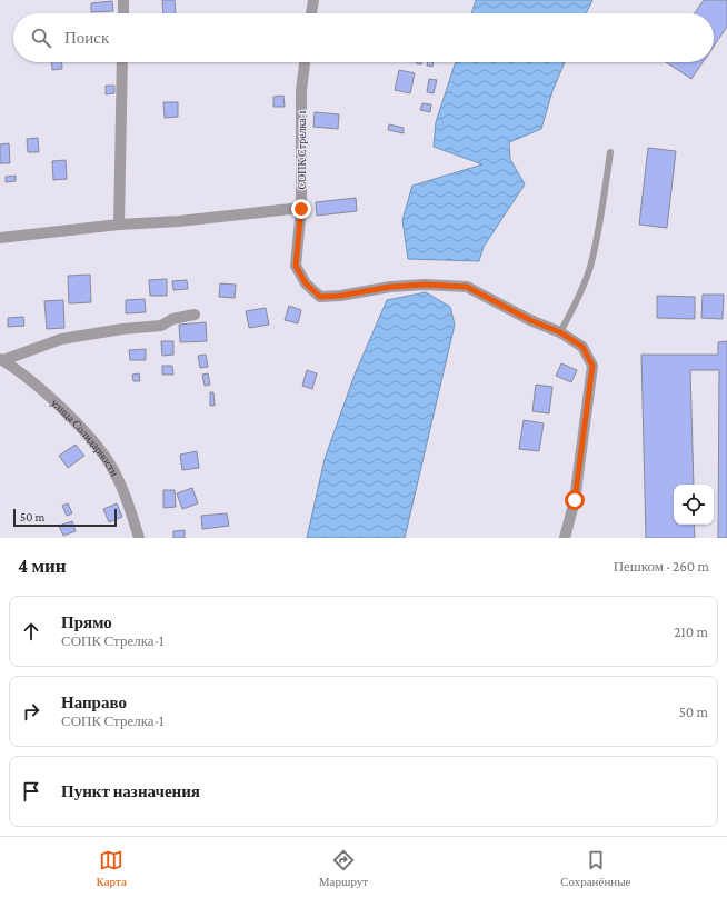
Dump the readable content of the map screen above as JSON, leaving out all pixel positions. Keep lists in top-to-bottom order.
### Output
{
  "streets": {
    "street": ["СОПК Стрелка-1", "улица Солидарности"]
  },
  "scale_bar": "50 m",
  "page": {
    "search": "Поиск",
    "scale": "50 m",
    "heading": ["4 мин", "Пешком · 260 m"],
    "list": [
      ["Прямо", "СОПК Стрелка-1", "210 m"],
      ["Направо", "СОПК Стрелка-1", "50 m"],
      "Пункт назначения"
    ],
    "nav": ["Карта", "Маршрут", "Сохранённые"]
  }
}
